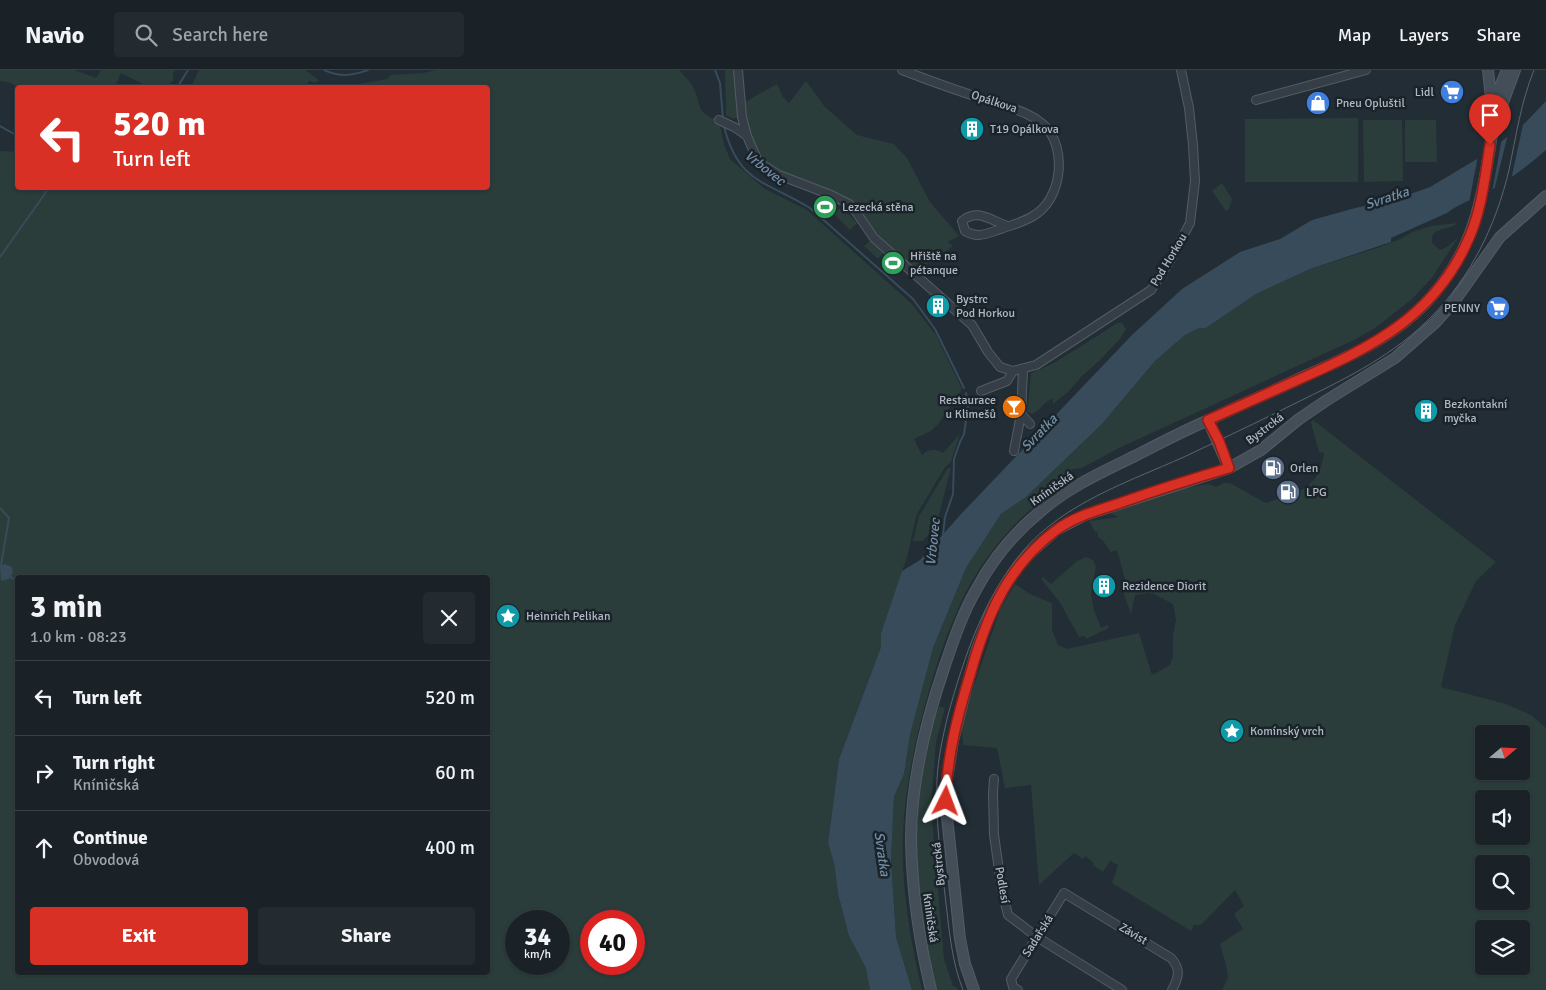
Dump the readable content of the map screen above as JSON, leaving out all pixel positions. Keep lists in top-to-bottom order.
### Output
{
  "streets": {
    "main road": ["Bystrcká", "Kníničská"],
    "street": [
      "Opálkova",
      "Pod Horkou",
      "Podlesí",
      "Závist",
      "Sadařská"
    ]
  },
  "crossings": [
    ["Podlesí", "Sadařská"],
    ["Závist", "Sadařská"]
  ],
  "water": ["Vrbovec", "Svratka"],
  "places": {
    "supermarket": ["Lidl", "PENNY"],
    "shop": ["Pneu Opluštil"],
    "building": [
      "T19 Opálkova",
      "Bystrc Pod Horkou",
      "Bezkontakní myčka",
      "Rezidence Diorit"
    ],
    "sports": ["Lezecká stěna", "Hřiště na pétanque"],
    "bar": ["Restaurace u Klimešů"],
    "fuel station": ["Orlen", "LPG"],
    "place": ["Heinrich Pelikan", "Komínský vrch"]
  },
  "north": "right",
  "page": {
    "header": "Navio",
    "search": "Search here",
    "nav": ["Map", "Layers", "Share"],
    "turn": ["520 m", "Turn left"],
    "heading": ["3 min", "1.0 km · 08:23"],
    "list": [
      {
        "name": "Turn left",
        "value": "520 m"
      },
      {
        "name": "Turn right",
        "note": "Kníničská",
        "value": "60 m"
      },
      {
        "name": "Continue",
        "note": "Obvodová",
        "value": "400 m"
      }
    ],
    "buttons": ["Exit", "Share"],
    "speed": "34 km/h",
    "limit": "40"
  }
}
